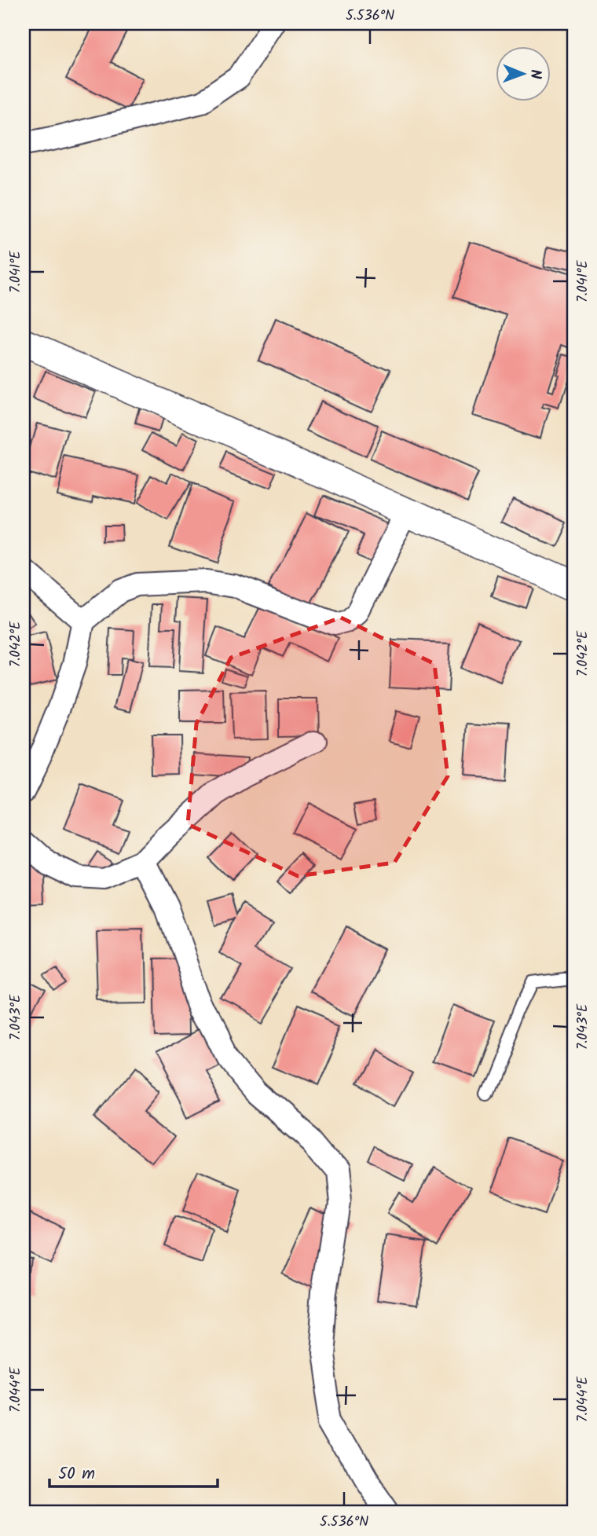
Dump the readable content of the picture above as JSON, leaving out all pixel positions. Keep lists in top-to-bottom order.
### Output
{
  "scale_bar": "50 m",
  "north": "right",
  "coordinates": [
    "5.536°N",
    "7.041°E",
    "7.042°E",
    "7.043°E",
    "7.044°E"
  ]
}
